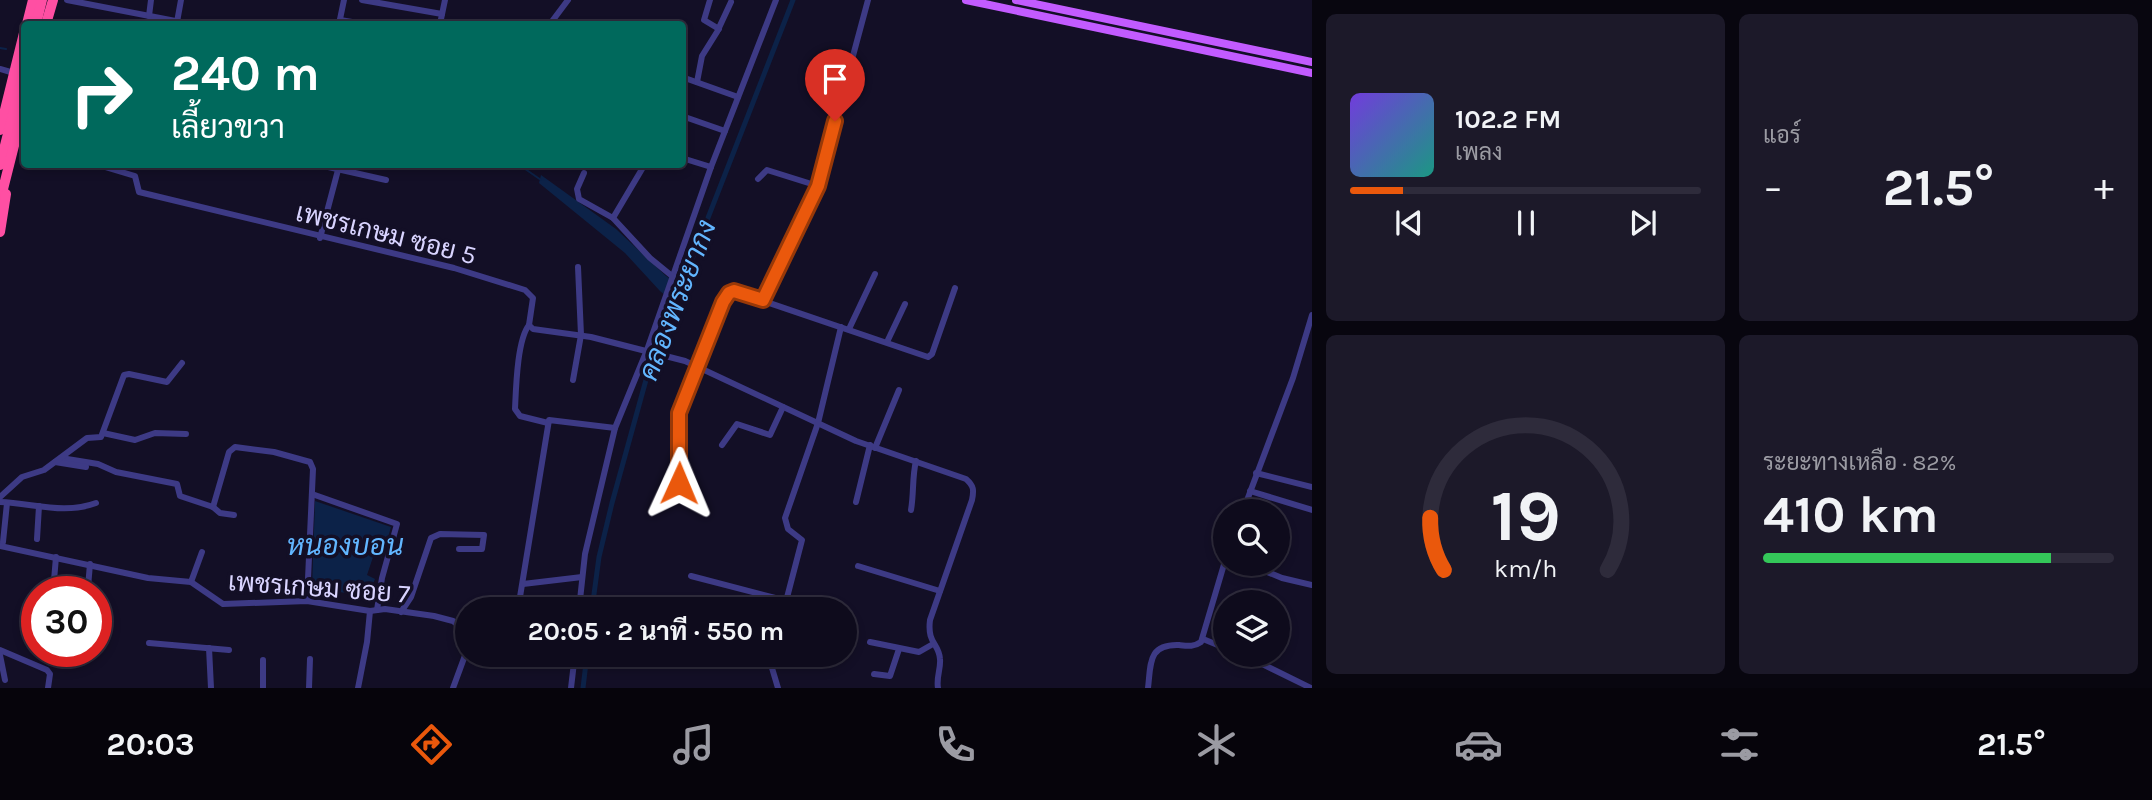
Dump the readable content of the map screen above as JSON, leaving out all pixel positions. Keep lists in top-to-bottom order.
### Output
{
  "streets": {
    "street": ["เพชรเกษม ซอย 5", "เพชรเกษม ซอย 7"]
  },
  "water": ["คลองพระยากง", "หนองบอน"],
  "page": {
    "tile": [
      "แอร์",
      ["ระยะทางเหลือ · 82%", "410 km"]
    ],
    "turn": ["240 m", "เลี้ยวขวา"],
    "song": ["102.2 FM", "เพลง"],
    "heat": ["−", "21.5°", "+"],
    "limit": "30",
    "trip": "20:05 · 2 นาที · 550 m",
    "tabs": ["20:03", "21.5°"],
    "gauge": ["19", "km/h"]
  }
}
